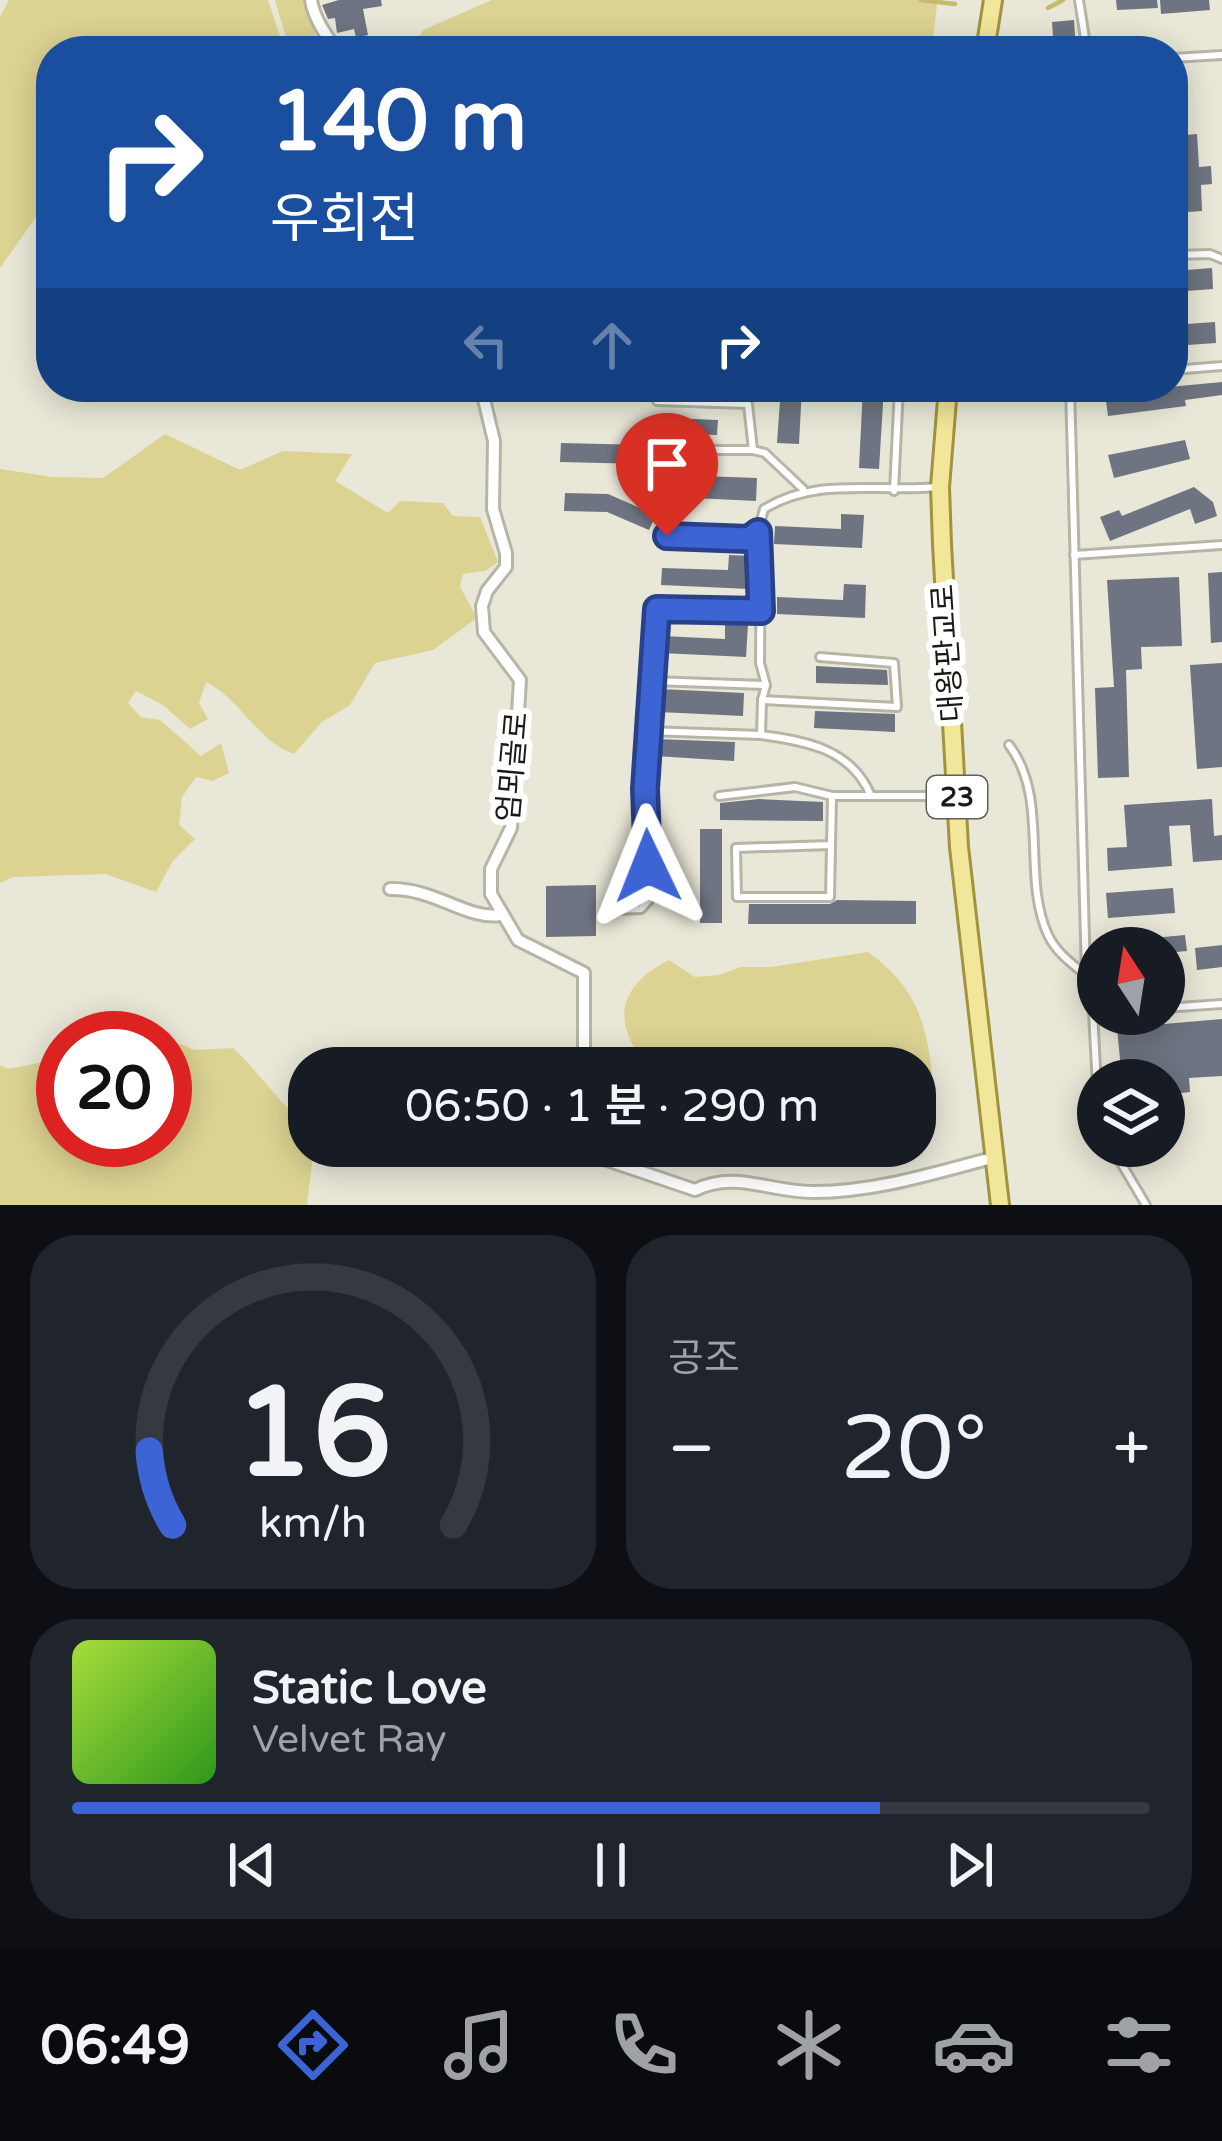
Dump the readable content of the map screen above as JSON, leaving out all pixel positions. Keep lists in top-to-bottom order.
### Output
{
  "streets": {
    "main road": ["대왕판교로", "23"],
    "street": ["엄뫼골로"]
  },
  "north": "top",
  "page": {
    "turn": ["140 m", "우회전"],
    "limit": "20",
    "trip": "06:50 · 1 분 · 290 m",
    "tile": "공조",
    "heat": ["−", "20°", "+"],
    "song": ["Static Love", "Velvet Ray"],
    "tabs": "06:49",
    "gauge": ["16", "km/h"]
  }
}
